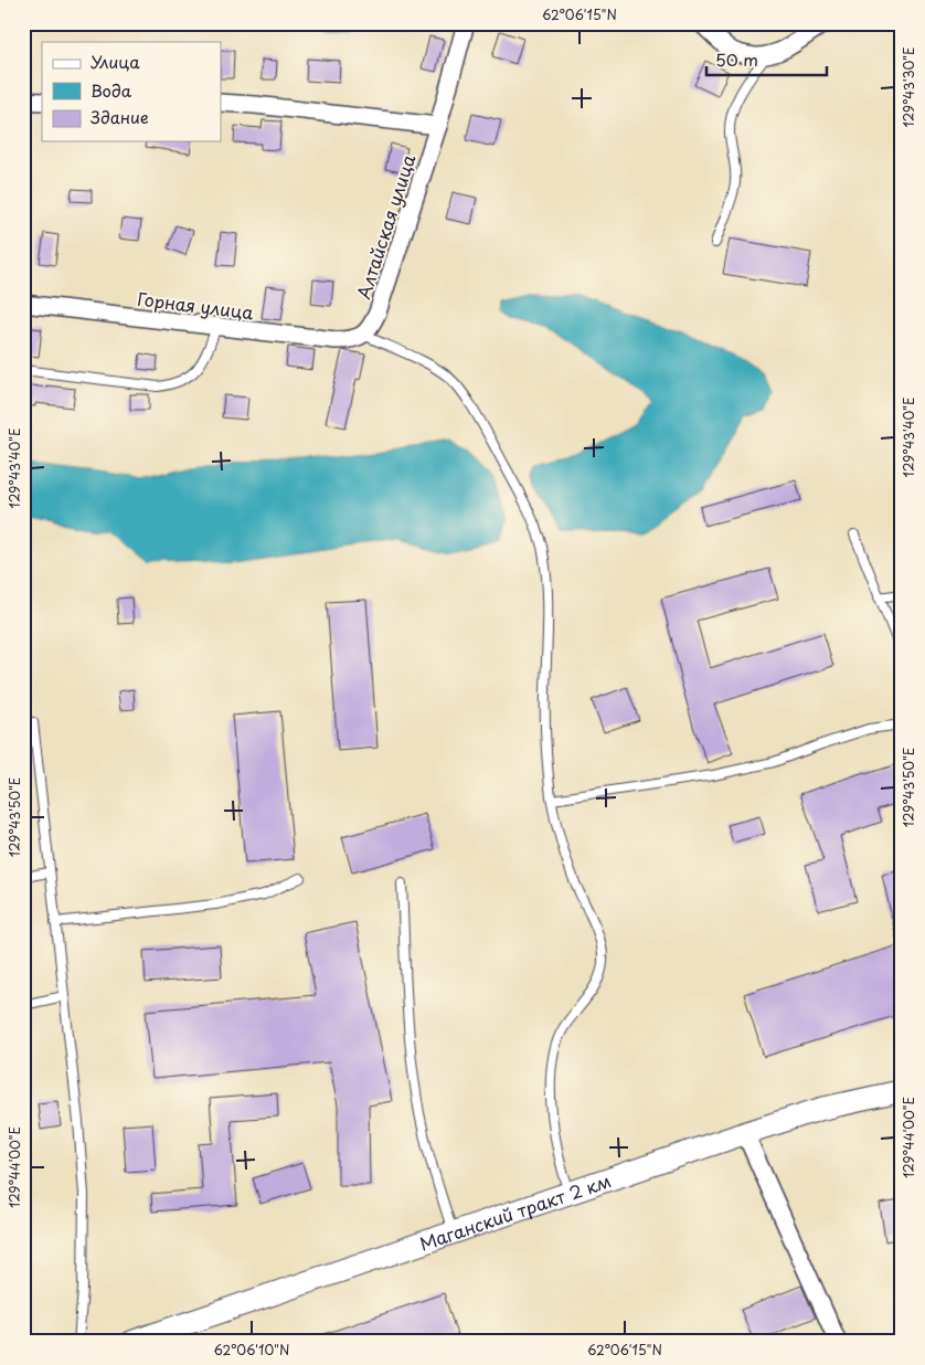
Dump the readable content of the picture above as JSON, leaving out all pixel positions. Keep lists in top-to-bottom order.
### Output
{
  "streets": {
    "main road": ["Маганский тракт 2 км"],
    "street": ["Алтайская улица", "Горная улица"]
  },
  "crossings": [
    ["Алтайская улица", "Горная улица"]
  ],
  "legend": ["Улица", "Вода", "Здание"],
  "scale_bar": "50 m",
  "coordinates": [
    "62°06'15\"N",
    "129°43'30\"E",
    "129°43'40\"E",
    "129°43'50\"E",
    "129°44'00\"E",
    "62°06'10\"N"
  ]
}
